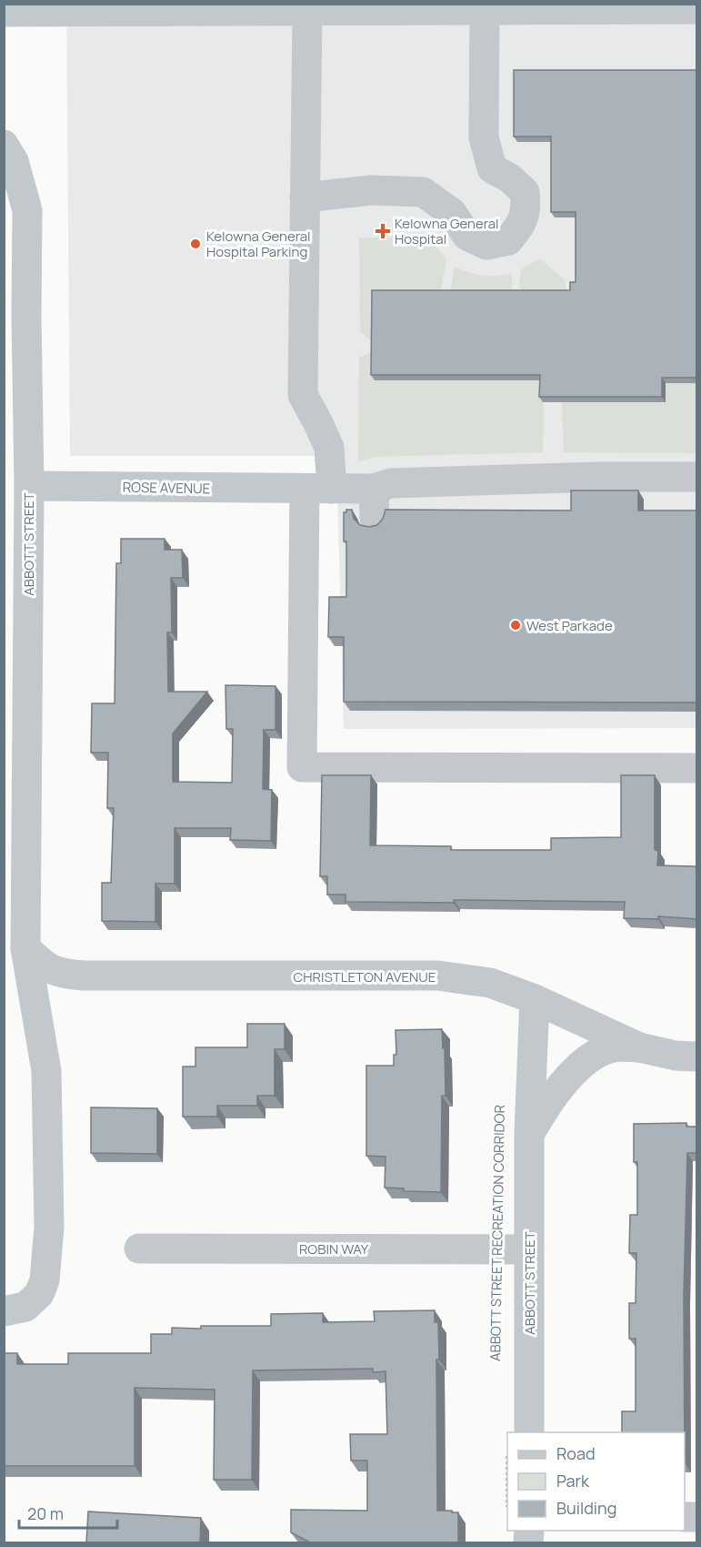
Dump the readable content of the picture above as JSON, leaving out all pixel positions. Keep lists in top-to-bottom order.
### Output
{
  "streets": {
    "street": [
      "ROSE AVENUE",
      "ABBOTT STREET",
      "CHRISTLETON AVENUE",
      "ROBIN WAY"
    ]
  },
  "crossings": [
    ["ROSE AVENUE", "ABBOTT STREET"],
    ["ABBOTT STREET", "CHRISTLETON AVENUE"],
    ["ABBOTT STREET", "ROBIN WAY"]
  ],
  "places": {
    "health": ["Kelowna General Hospital"],
    "other": ["Kelowna General Hospital Parking", "West Parkade"]
  },
  "legend": ["Road", "Park", "Building"],
  "scale_bar": "20 m"
}
